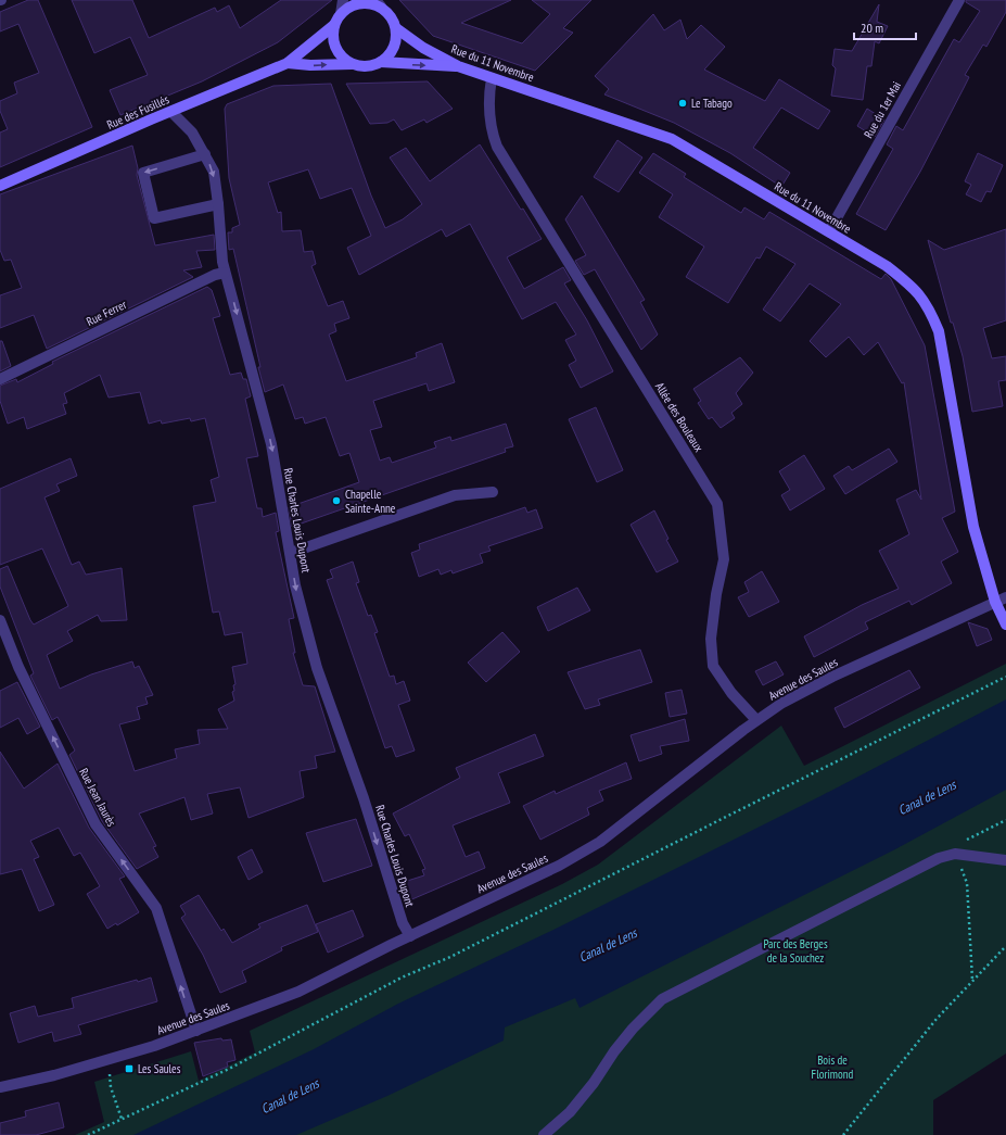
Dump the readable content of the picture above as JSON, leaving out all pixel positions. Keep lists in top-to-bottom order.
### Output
{
  "streets": {
    "main road": ["Rue du 11 Novembre", "Rue des Fusillés"],
    "street": [
      "Rue du 1er Mai",
      "Rue Ferrer",
      "Allée des Bouleaux",
      "Rue Charles Louis Dupont",
      "Avenue des Saules",
      "Rue Jean Jaurès"
    ]
  },
  "crossings": [
    ["Rue du 11 Novembre", "Rue du 1er Mai"],
    ["Rue du 11 Novembre", "Rue des Fusillés"],
    ["Rue du 11 Novembre", "Allée des Bouleaux"],
    ["Rue du 11 Novembre", "Avenue des Saules"],
    ["Rue des Fusillés", "Rue Charles Louis Dupont"],
    ["Rue Ferrer", "Rue Charles Louis Dupont"],
    ["Allée des Bouleaux", "Avenue des Saules"],
    ["Rue Charles Louis Dupont", "Avenue des Saules"],
    ["Avenue des Saules", "Rue Jean Jaurès"]
  ],
  "one_way": ["Rue Charles Louis Dupont", "Rue Jean Jaurès"],
  "water": ["Canal de Lens"],
  "parks": ["Parc des Berges de la Souchez", "Bois de Florimond"],
  "places": {
    "other": ["Le Tabago", "Chapelle Sainte-Anne"],
    "transit": ["Les Saules"]
  },
  "scale_bar": "20 m"
}
